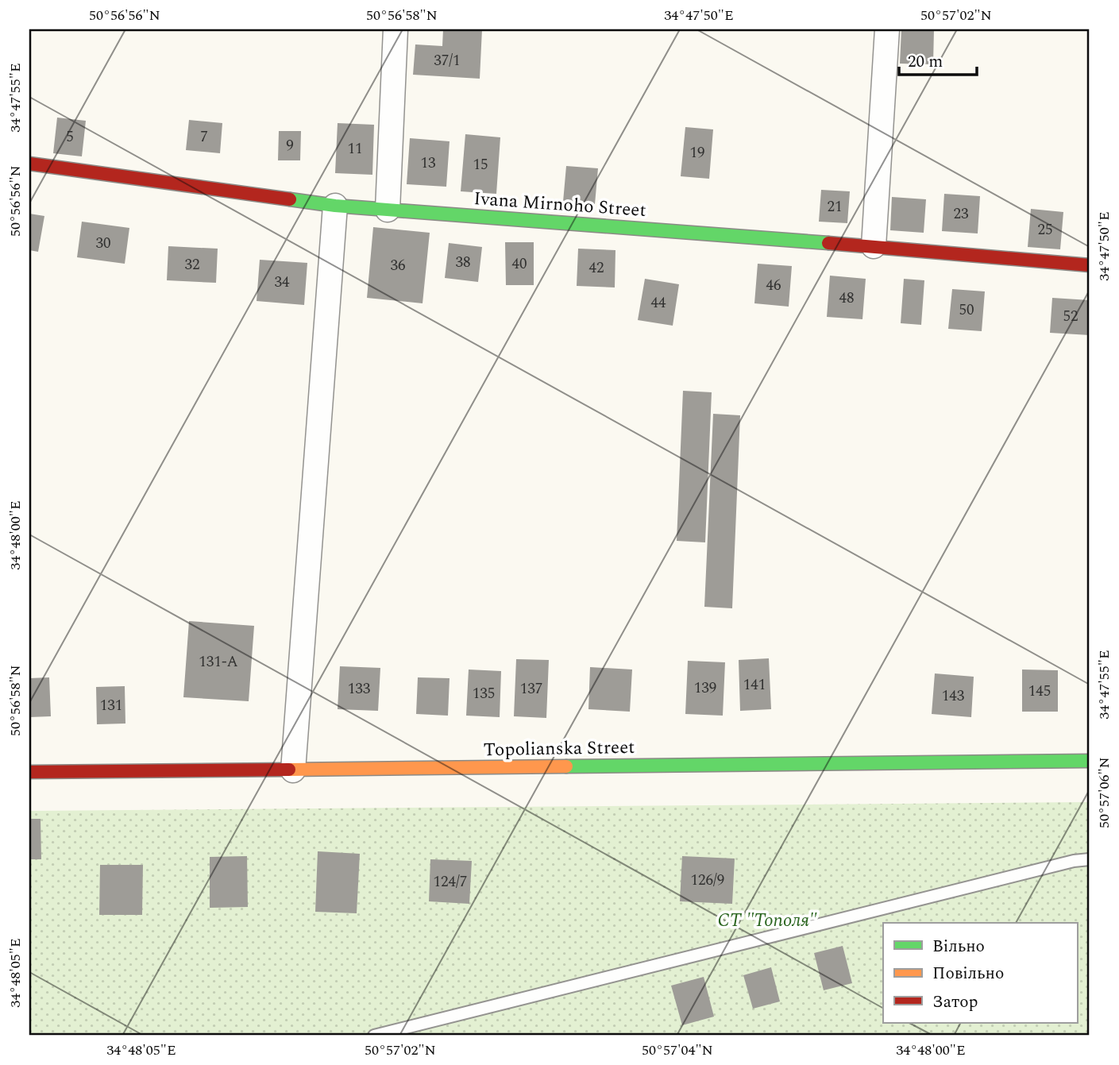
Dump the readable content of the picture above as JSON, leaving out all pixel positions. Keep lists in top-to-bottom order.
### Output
{
  "streets": {
    "street": ["Ivana Mirnoho Street", "Topolianska Street"]
  },
  "parks": ["СТ \"Тополя\""],
  "house_numbers": [
    "37/1",
    "5",
    "7",
    "9",
    "11",
    "19",
    "13",
    "15",
    "21",
    "23",
    "25",
    "30",
    "38",
    "40",
    "32",
    "36",
    "42",
    "34",
    "46",
    "48",
    "44",
    "50",
    "52",
    "131-А",
    "141",
    "139",
    "133",
    "137",
    "145",
    "135",
    "143",
    "131",
    "126/9",
    "124/7"
  ],
  "legend": ["Вільно", "Повільно", "Затор"],
  "scale_bar": "20 m",
  "coordinates": [
    "50°56'56\"N",
    "50°56'58\"N",
    "34°47'50\"E",
    "50°57'02\"N",
    "34°47'55\"E",
    "34°48'00\"E",
    "50°57'06\"N",
    "34°48'05\"E",
    "50°57'04\"N"
  ]
}
